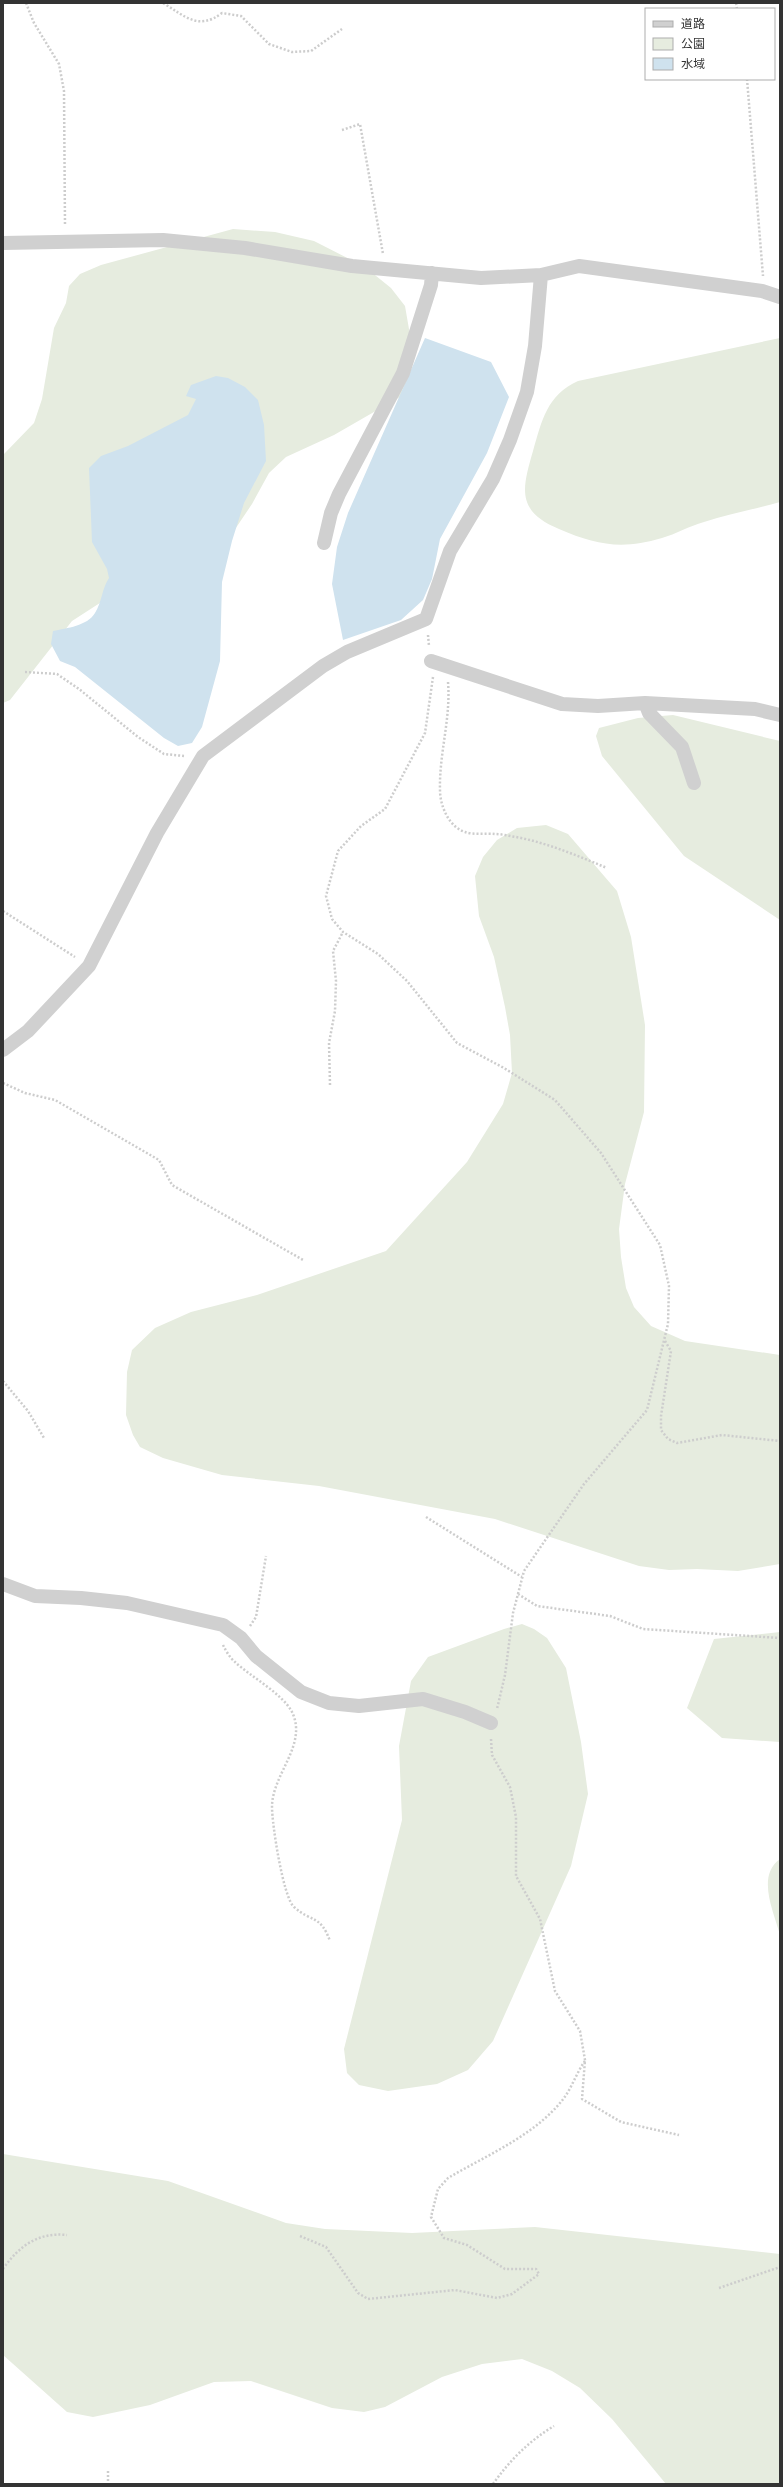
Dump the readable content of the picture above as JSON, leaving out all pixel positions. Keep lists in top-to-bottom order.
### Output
{
  "legend": ["道路", "公園", "水域"]
}
